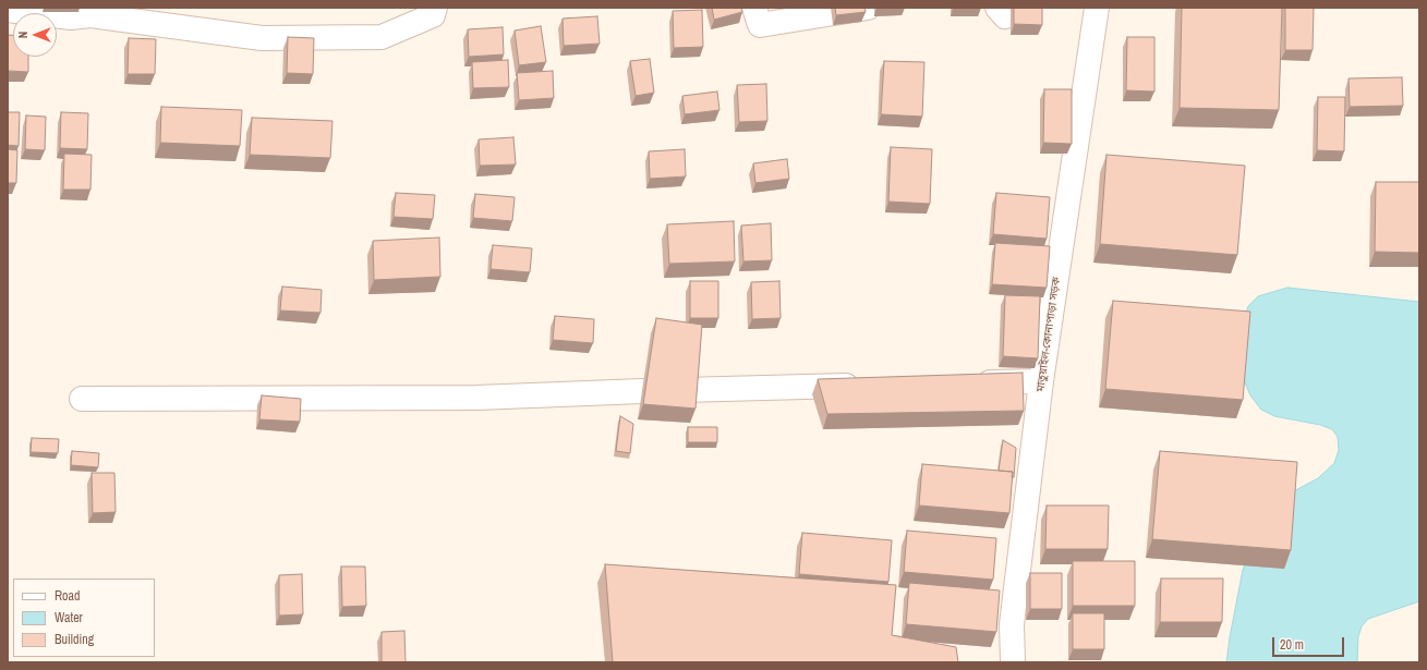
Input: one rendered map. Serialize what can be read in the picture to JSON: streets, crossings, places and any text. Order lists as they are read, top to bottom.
{
  "streets": {
    "street": ["মাতুয়াইল-কোনাপাড়া সড়ক"]
  },
  "legend": ["Road", "Water", "Building"],
  "scale_bar": "20 m",
  "north": "left"
}
